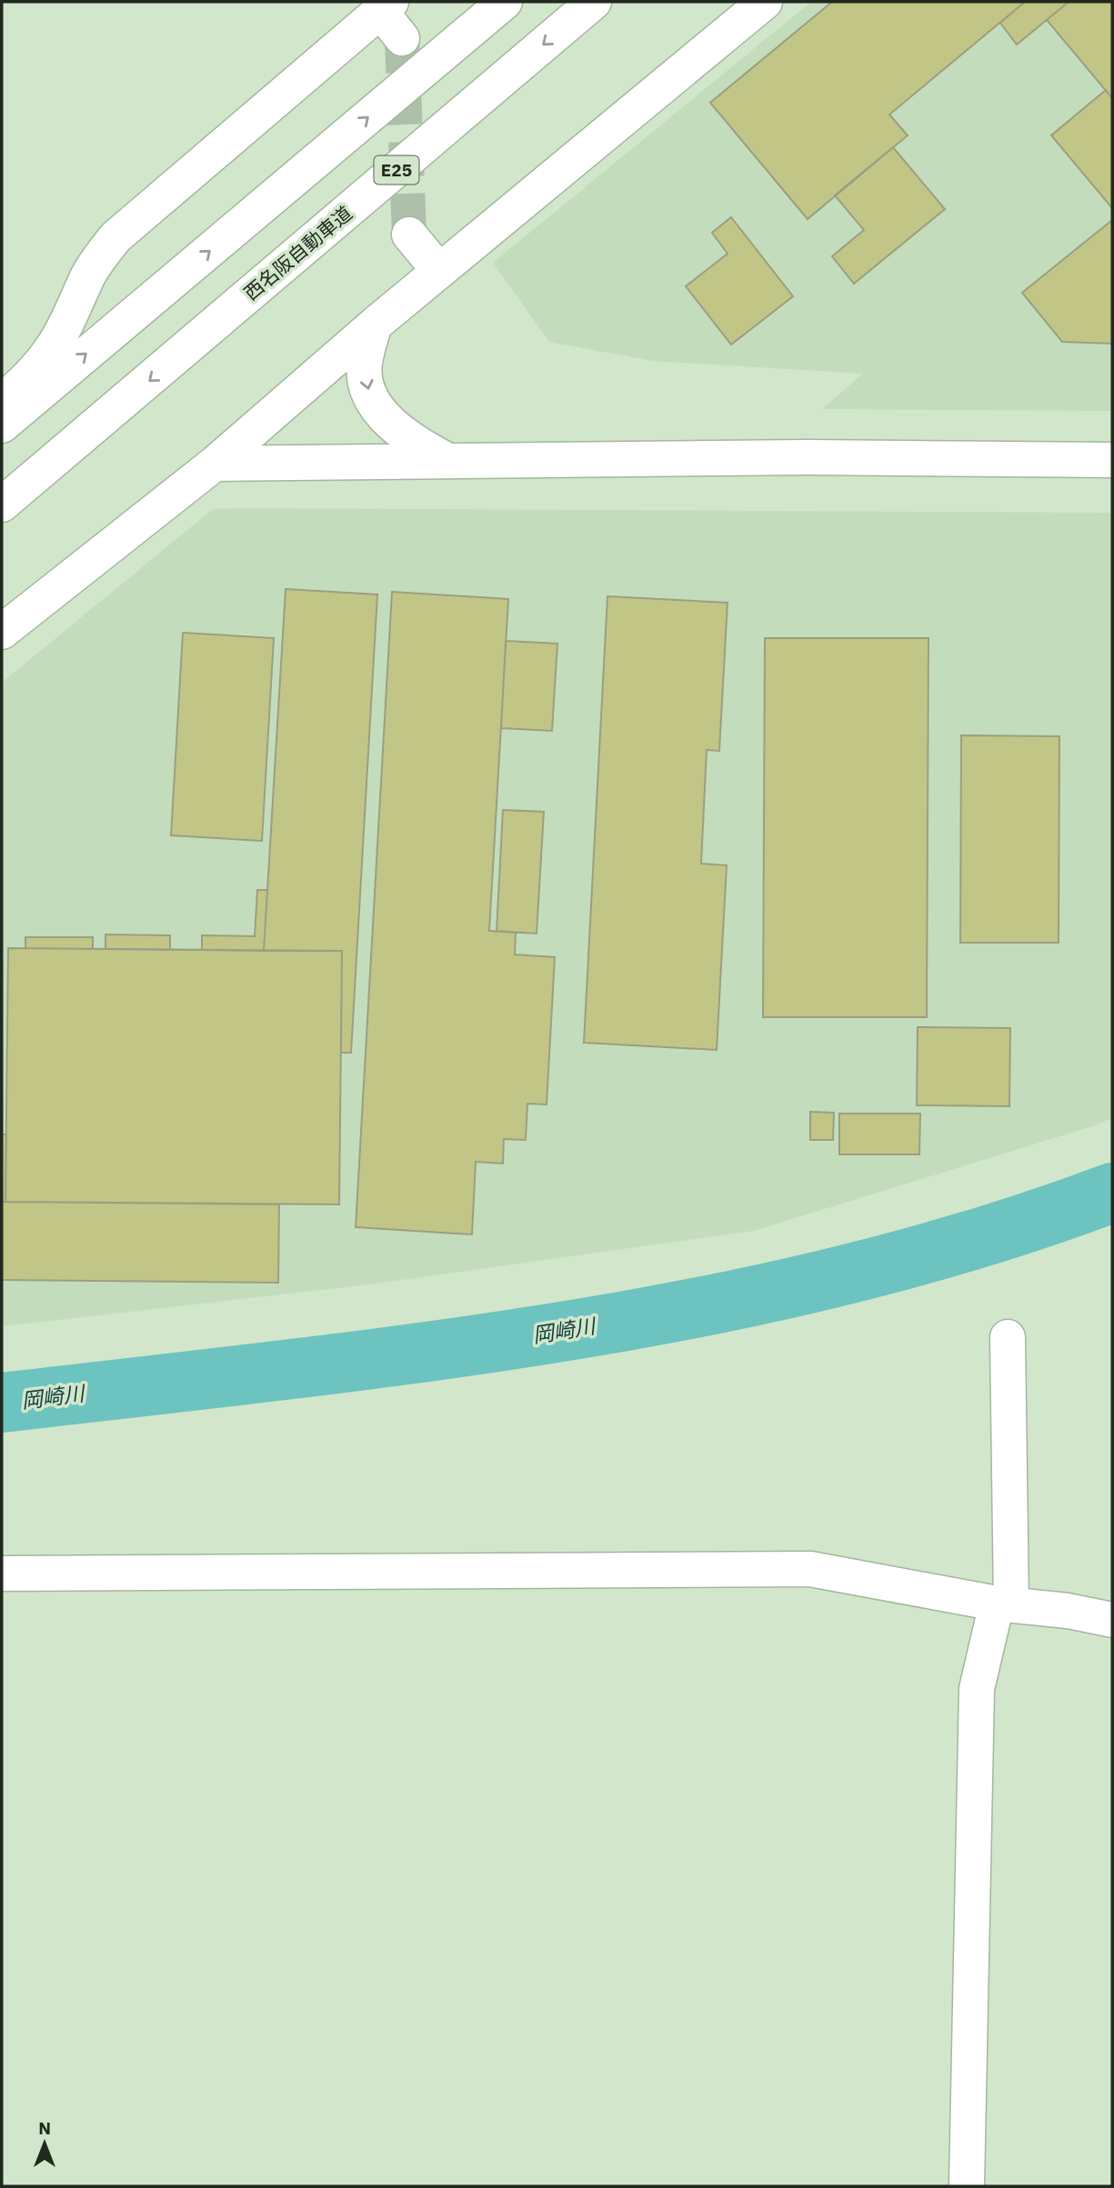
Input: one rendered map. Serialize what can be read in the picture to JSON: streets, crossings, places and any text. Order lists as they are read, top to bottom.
{
  "streets": {
    "main road": ["E25", "西名阪自動車道"]
  },
  "water": ["岡崎川"],
  "north": "top"
}
